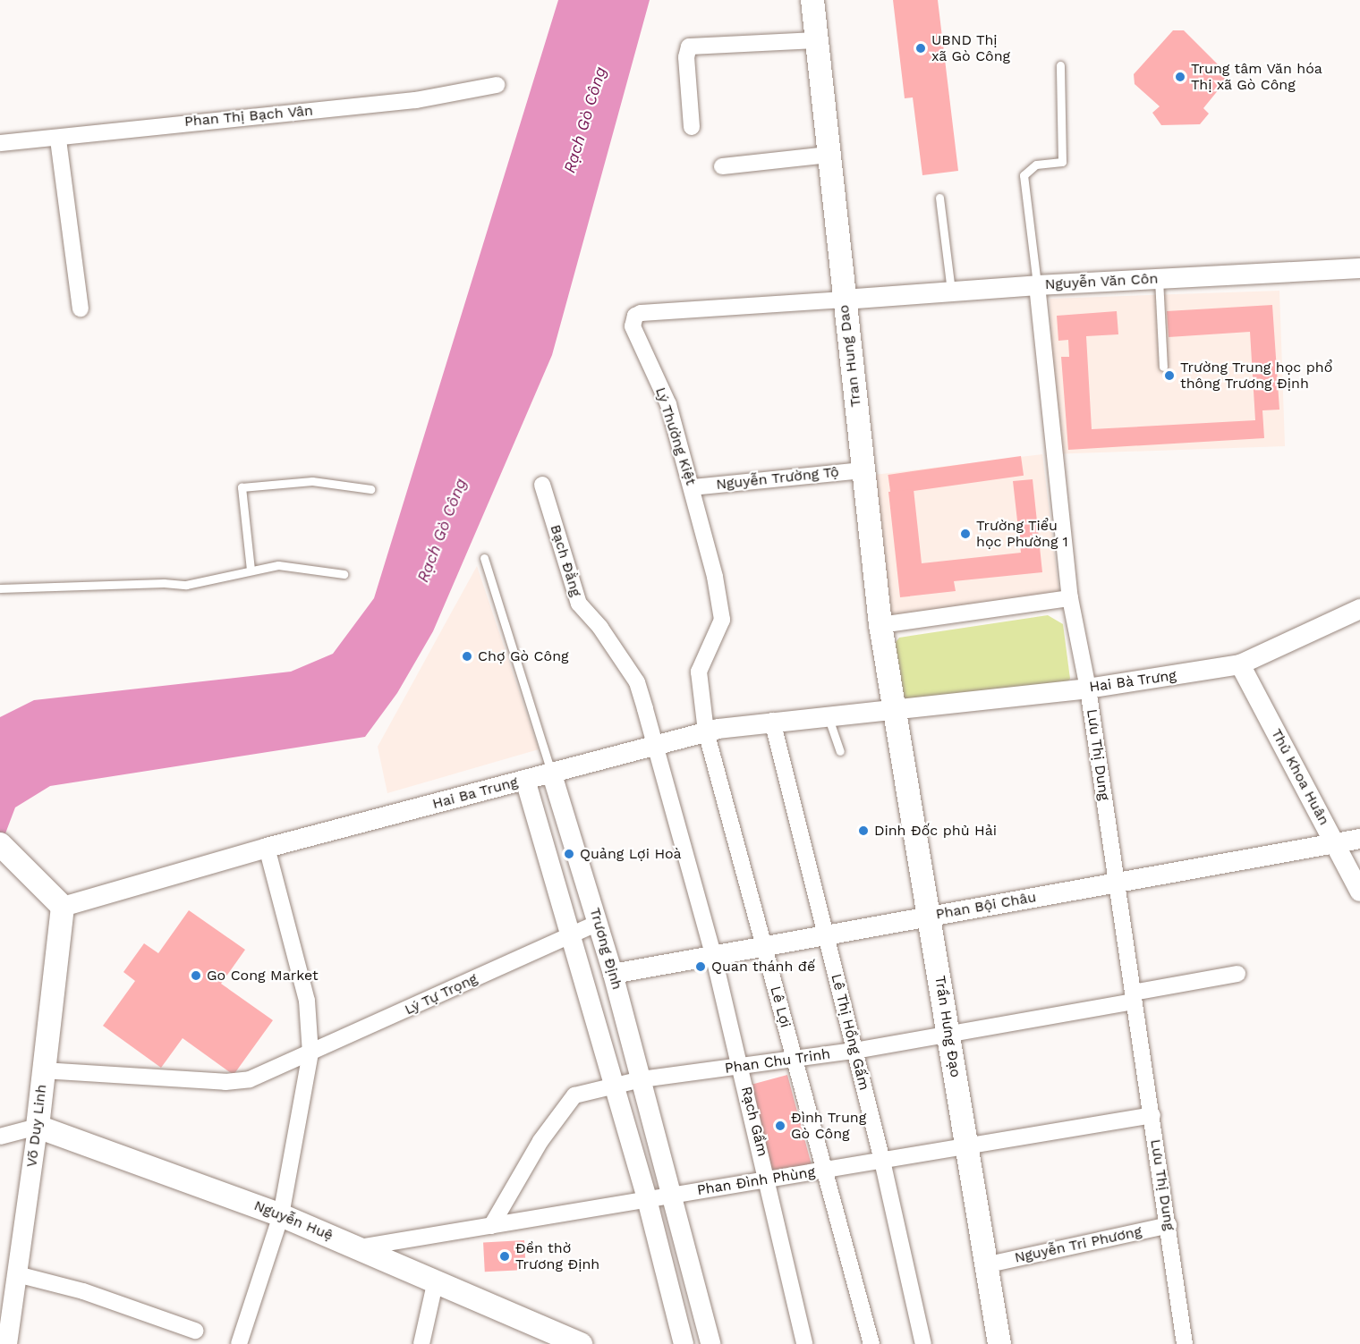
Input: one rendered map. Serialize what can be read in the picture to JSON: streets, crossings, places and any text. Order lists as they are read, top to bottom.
{
  "streets": {
    "main road": [
      "Tran Hung Dao",
      "Trần Hưng Đạo",
      "Võ Duy Linh",
      "Nguyễn Huệ"
    ],
    "street": [
      "Phan Thị Bạch Vân",
      "Nguyễn Văn Côn",
      "Lý Thường Kiệt",
      "Nguyễn Trường Tộ",
      "Bạch Đằng",
      "Hai Bà Trưng",
      "Lưu Thị Dung",
      "Thủ Khoa Huân",
      "Hai Ba Trung",
      "Phan Bội Châu",
      "Trương Định",
      "Lý Tự Trọng",
      "Lê Lợi",
      "Lê Thị Hồng Gấm",
      "Phan Chu Trinh",
      "Rạch Gầm",
      "Phan Đình Phùng",
      "Nguyễn Tri Phương"
    ]
  },
  "crossings": [
    ["Nguyễn Văn Côn", "Tran Hung Dao"],
    ["Nguyễn Văn Côn", "Lý Thường Kiệt"],
    ["Nguyễn Văn Côn", "Lưu Thị Dung"],
    ["Tran Hung Dao", "Lý Thường Kiệt"],
    ["Tran Hung Dao", "Nguyễn Trường Tộ"],
    ["Tran Hung Dao", "Hai Bà Trưng"],
    ["Tran Hung Dao", "Hai Ba Trung"],
    ["Tran Hung Dao", "Trần Hưng Đạo"],
    ["Lý Thường Kiệt", "Nguyễn Trường Tộ"],
    ["Lý Thường Kiệt", "Hai Ba Trung"],
    ["Lý Thường Kiệt", "Lê Lợi"],
    ["Bạch Đằng", "Hai Ba Trung"],
    ["Bạch Đằng", "Rạch Gầm"],
    ["Hai Bà Trưng", "Lưu Thị Dung"],
    ["Hai Bà Trưng", "Thủ Khoa Huân"],
    ["Hai Bà Trưng", "Hai Ba Trung"],
    ["Hai Bà Trưng", "Trần Hưng Đạo"],
    ["Lưu Thị Dung", "Phan Bội Châu"],
    ["Lưu Thị Dung", "Phan Chu Trinh"],
    ["Lưu Thị Dung", "Phan Đình Phùng"],
    ["Lưu Thị Dung", "Nguyễn Tri Phương"],
    ["Thủ Khoa Huân", "Phan Bội Châu"],
    ["Hai Ba Trung", "Trương Định"],
    ["Hai Ba Trung", "Lê Lợi"],
    ["Hai Ba Trung", "Trần Hưng Đạo"],
    ["Hai Ba Trung", "Lê Thị Hồng Gấm"],
    ["Hai Ba Trung", "Rạch Gầm"],
    ["Hai Ba Trung", "Võ Duy Linh"],
    ["Phan Bội Châu", "Trương Định"],
    ["Phan Bội Châu", "Lê Lợi"],
    ["Phan Bội Châu", "Trần Hưng Đạo"],
    ["Phan Bội Châu", "Lê Thị Hồng Gấm"],
    ["Phan Bội Châu", "Rạch Gầm"],
    ["Trương Định", "Lý Tự Trọng"],
    ["Trương Định", "Phan Chu Trinh"],
    ["Trương Định", "Phan Đình Phùng"],
    ["Lý Tự Trọng", "Võ Duy Linh"],
    ["Lê Lợi", "Phan Chu Trinh"],
    ["Lê Lợi", "Phan Đình Phùng"],
    ["Trần Hưng Đạo", "Phan Chu Trinh"],
    ["Trần Hưng Đạo", "Phan Đình Phùng"],
    ["Trần Hưng Đạo", "Nguyễn Tri Phương"],
    ["Lê Thị Hồng Gấm", "Phan Chu Trinh"],
    ["Lê Thị Hồng Gấm", "Phan Đình Phùng"],
    ["Phan Chu Trinh", "Rạch Gầm"],
    ["Phan Chu Trinh", "Phan Đình Phùng"],
    ["Rạch Gầm", "Phan Đình Phùng"],
    ["Võ Duy Linh", "Nguyễn Huệ"],
    ["Phan Đình Phùng", "Nguyễn Huệ"]
  ],
  "water": ["Rạch Gò Công"],
  "places": [
    "UBND Thị xã Gò Công",
    "Trung tâm Văn hóa Thị xã Gò Công",
    "Trường Trung học phổ thông Trương Định",
    "Trường Tiểu học Phường 1",
    "Chợ Gò Công",
    "Dinh Đốc phủ Hải",
    "Quảng Lợi Hoà",
    "Quan thánh đế",
    "Go Cong Market",
    "Đình Trung Gò Công",
    "Đền thờ Trương Định"
  ]
}
